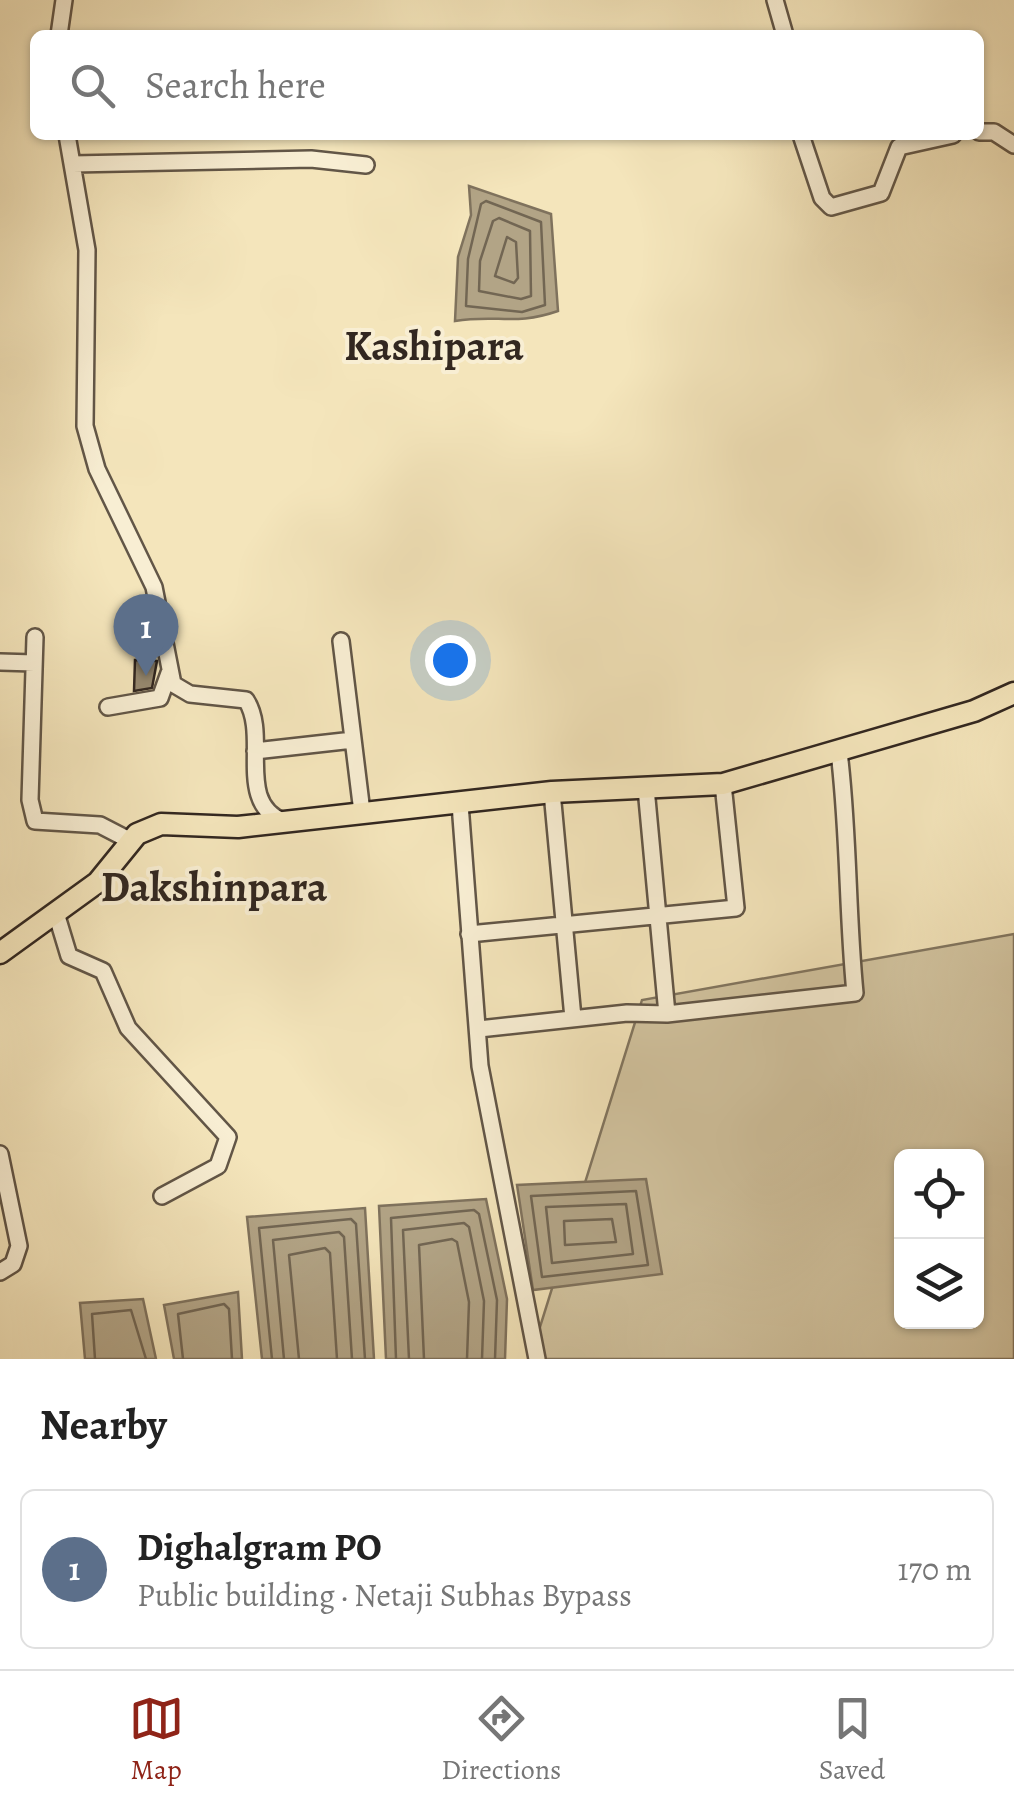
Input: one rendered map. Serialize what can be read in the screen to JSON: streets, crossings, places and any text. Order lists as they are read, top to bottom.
{
  "districts": ["Kashipara", "Dakshinpara"],
  "page": {
    "search": "Search here",
    "pins": "1",
    "heading": "Nearby",
    "list": [
      {
        "mark": "1",
        "name": "Dighalgram PO",
        "note": "Public building · Netaji Subhas Bypass",
        "value": "170 m"
      }
    ],
    "nav": ["Map", "Directions", "Saved"]
  }
}
